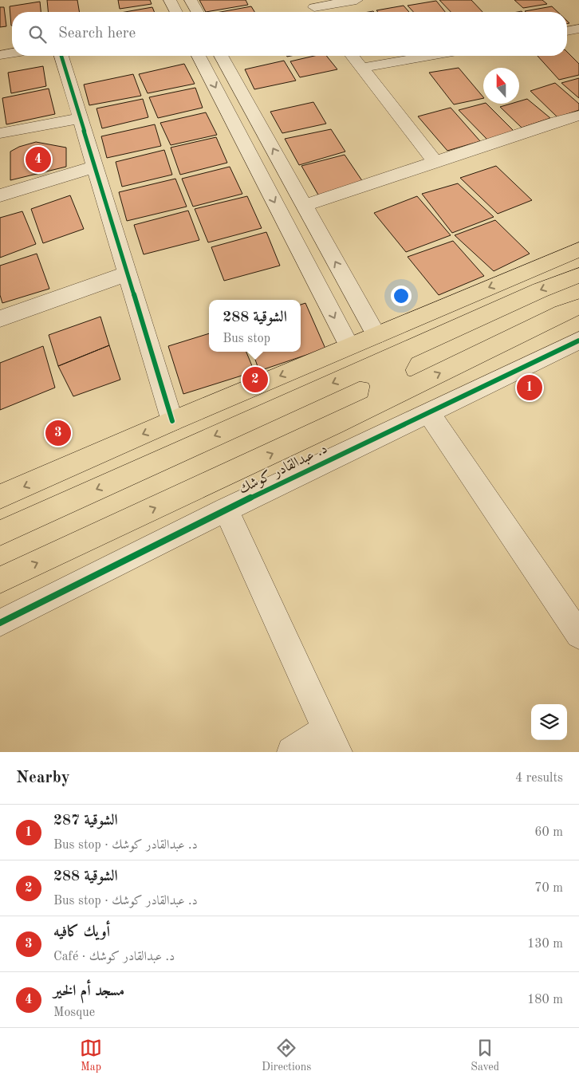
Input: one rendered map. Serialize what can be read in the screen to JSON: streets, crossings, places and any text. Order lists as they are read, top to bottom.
{
  "streets": {
    "main road": ["د. عبدالقادر كوشك"]
  },
  "north": "top",
  "page": {
    "search": "Search here",
    "pins": [
      "4",
      "2",
      "1",
      "3"
    ],
    "popup": ["الشوقية 288", "Bus stop"],
    "heading": ["Nearby", "4 results"],
    "list": [
      {
        "mark": "1",
        "name": "الشوقية 287",
        "note": "Bus stop · د. عبدالقادر كوشك",
        "value": "60 m"
      },
      {
        "mark": "2",
        "name": "الشوقية 288",
        "note": "Bus stop · د. عبدالقادر كوشك",
        "value": "70 m"
      },
      {
        "mark": "3",
        "name": "أويك كافيه",
        "note": "Café · د. عبدالقادر كوشك",
        "value": "130 m"
      },
      {
        "mark": "4",
        "name": "مسجد أم الخير",
        "note": "Mosque",
        "value": "180 m"
      }
    ],
    "nav": ["Map", "Directions", "Saved"]
  }
}
